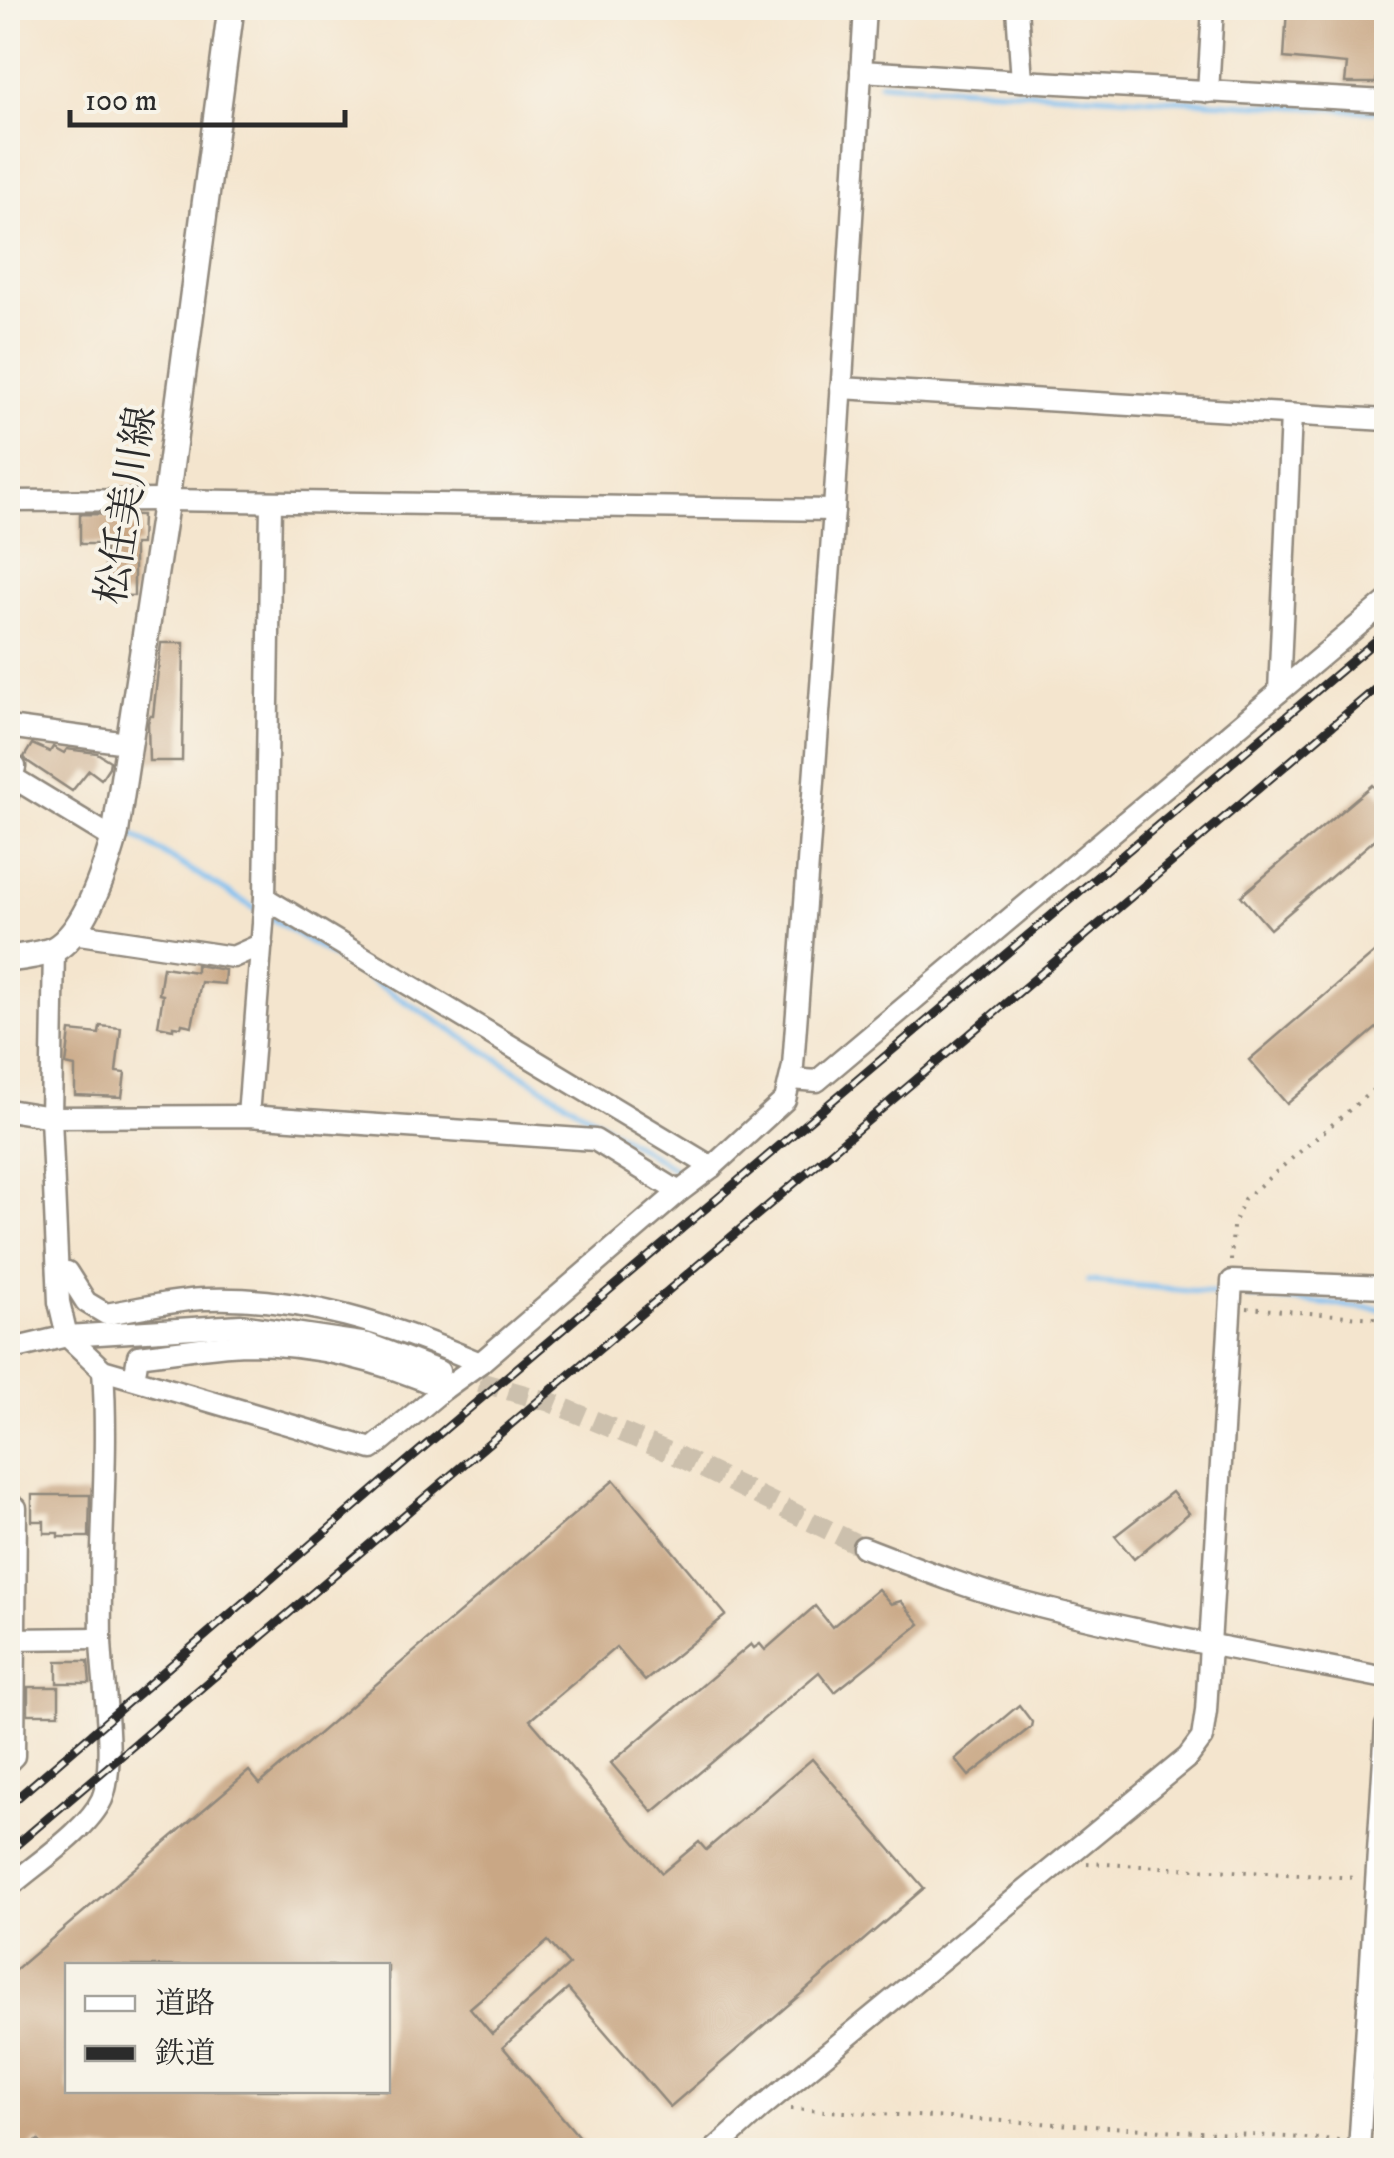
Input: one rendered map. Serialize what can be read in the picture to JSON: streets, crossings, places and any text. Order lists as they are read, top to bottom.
{
  "streets": {
    "main road": ["松任美川線"]
  },
  "legend": ["道路", "鉄道"],
  "scale_bar": "100 m"
}
